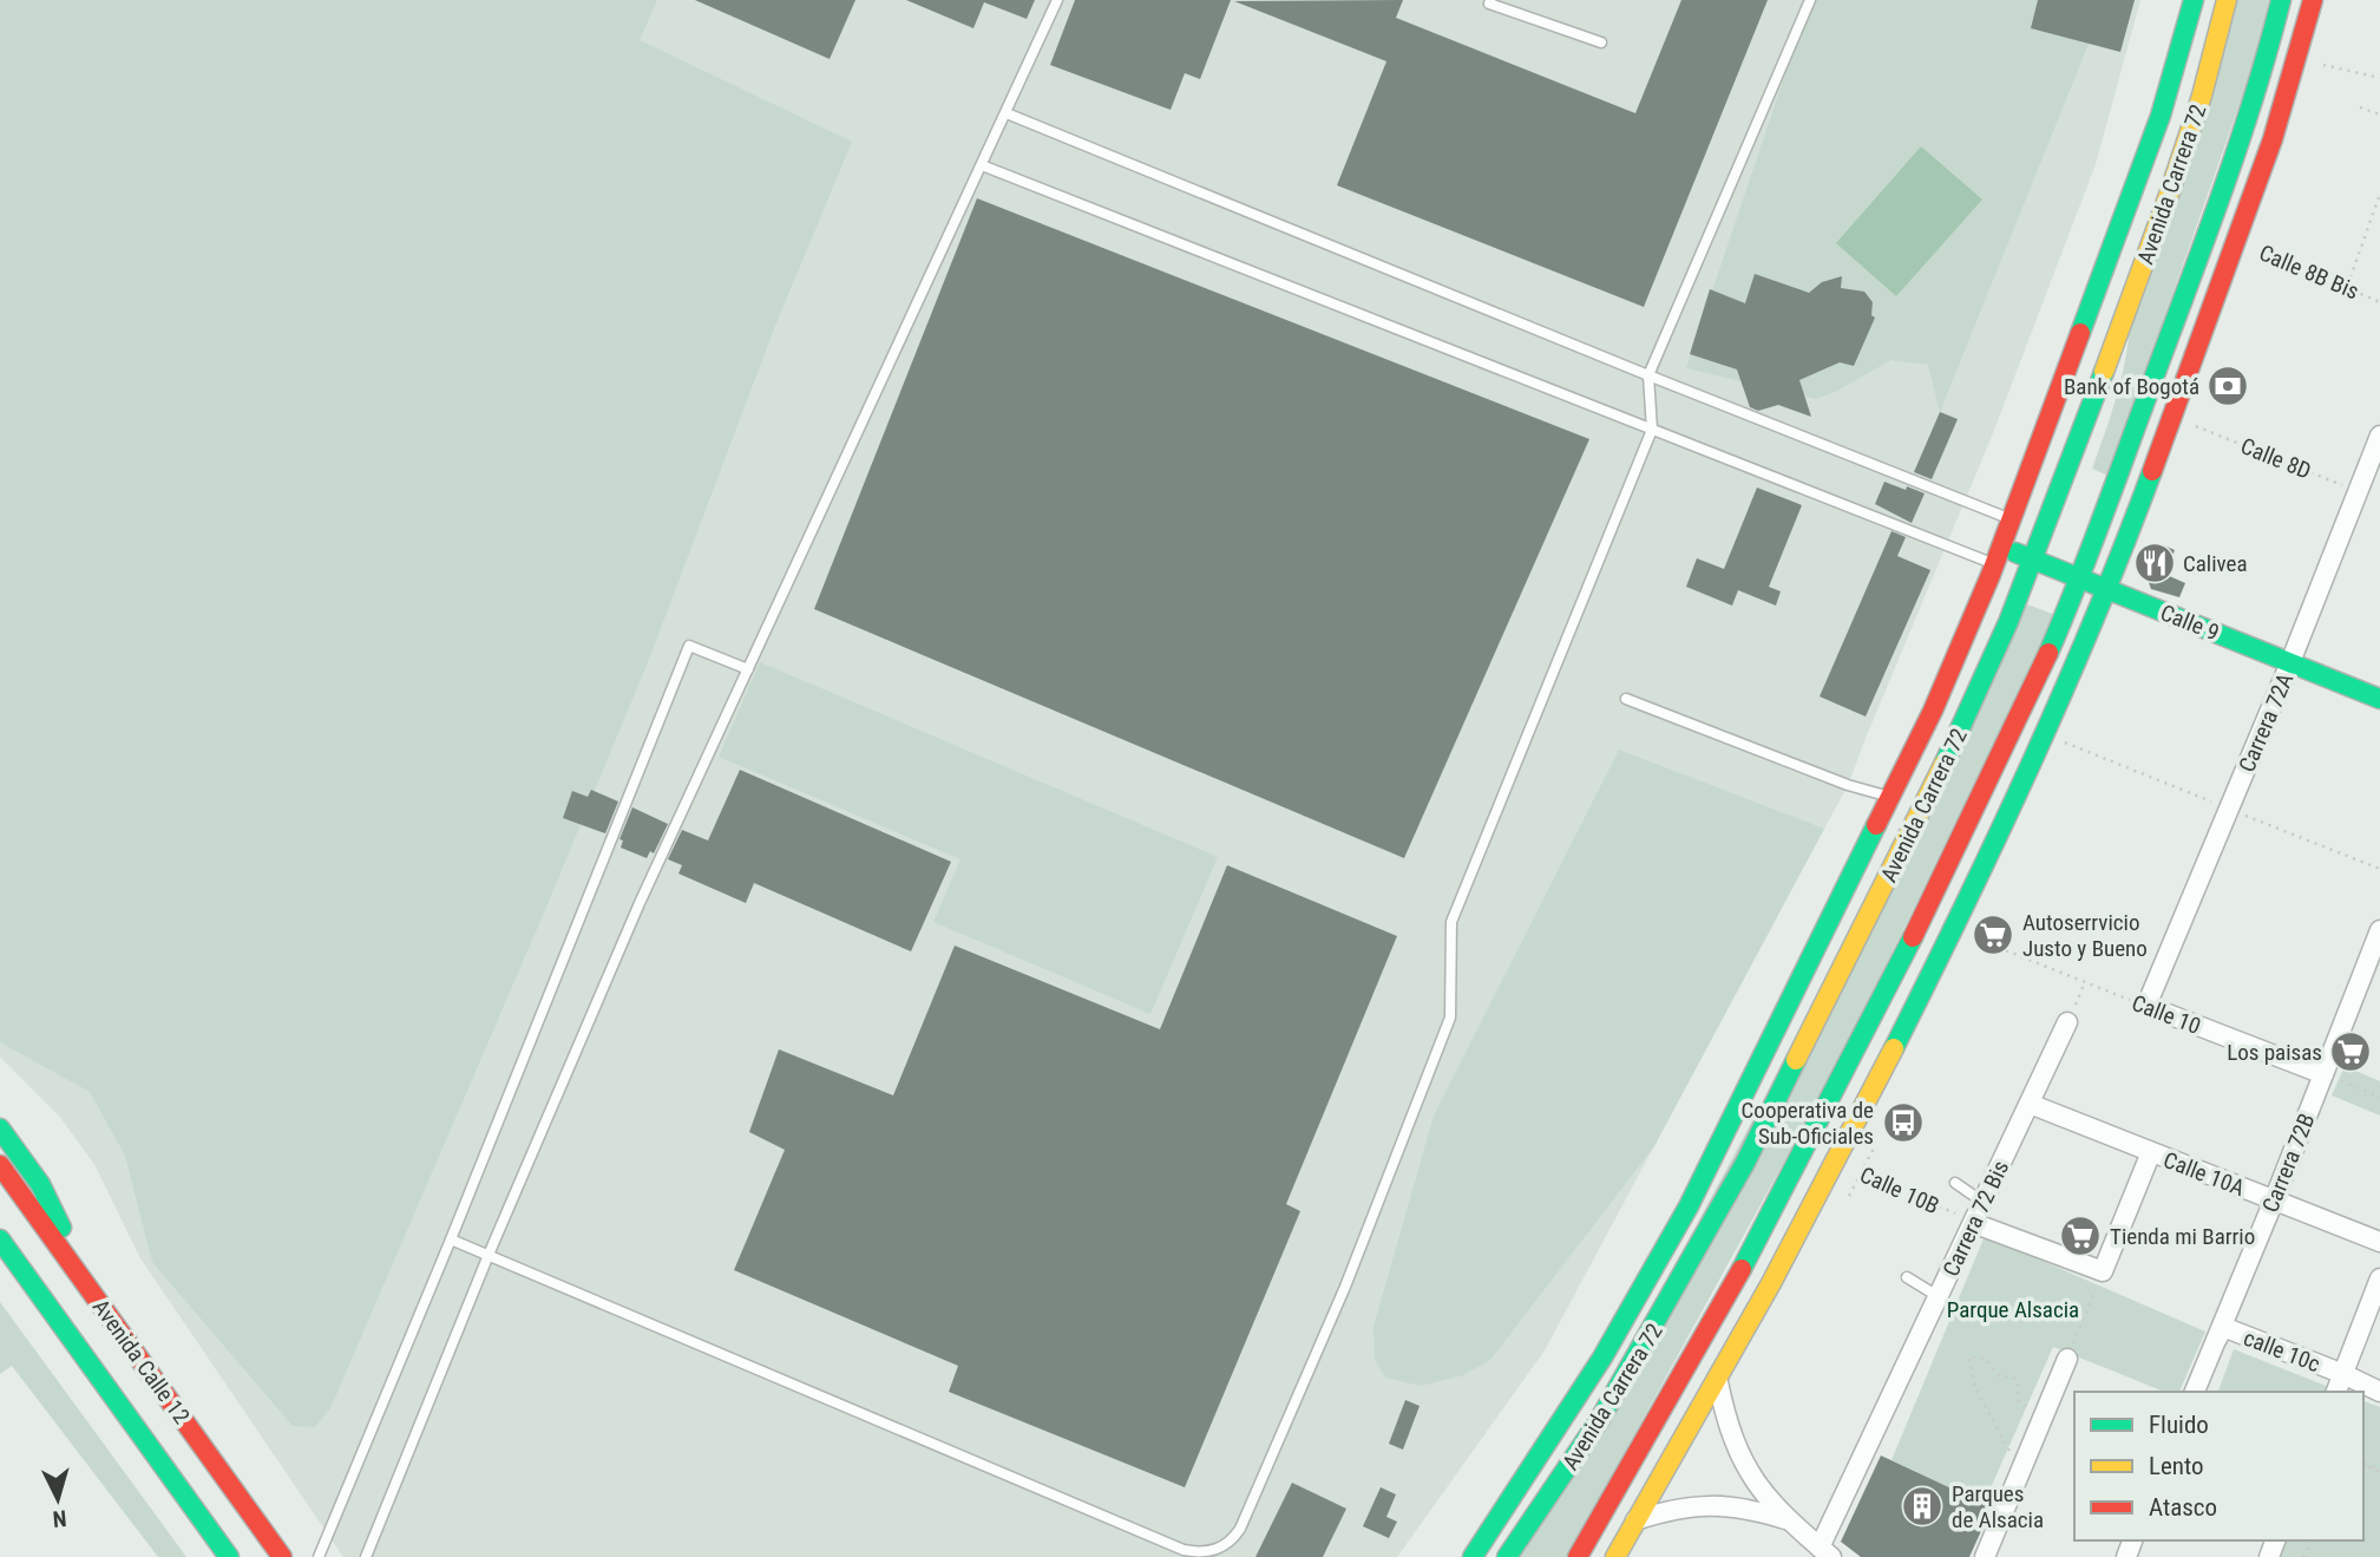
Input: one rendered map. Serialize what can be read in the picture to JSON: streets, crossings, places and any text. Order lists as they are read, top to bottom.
{
  "streets": {
    "main road": ["Avenida Carrera 72", "Calle 9", "Avenida Calle 12"],
    "street": [
      "Carrera 72A",
      "Calle 10",
      "Carrera 72B",
      "Calle 10A",
      "Carrera 72 Bis",
      "calle 10c"
    ],
    "path": ["Calle 8B Bis", "Calle 8D", "Calle 10B"]
  },
  "crossings": [
    ["Avenida Carrera 72", "Calle 9"],
    ["Calle 8D", "Carrera 72A"],
    ["Calle 9", "Carrera 72A"],
    ["Carrera 72A", "Calle 10"],
    ["Calle 10", "Carrera 72B"],
    ["Carrera 72B", "Calle 10A"],
    ["Carrera 72B", "calle 10c"],
    ["Calle 10A", "Carrera 72 Bis"],
    ["Calle 10B", "Carrera 72 Bis"]
  ],
  "parks": ["Parque Alsacia"],
  "places": {
    "bank": ["Bank of Bogotá"],
    "restaurant": ["Calivea"],
    "supermarket": ["Autoserrvicio Justo y Bueno", "Los paisas", "Tienda mi Barrio"],
    "bus stop": ["Cooperativa de Sub-Oficiales"],
    "building": ["Parques de Alsacia"]
  },
  "legend": ["Fluido", "Lento", "Atasco"],
  "north": "bottom"
}
